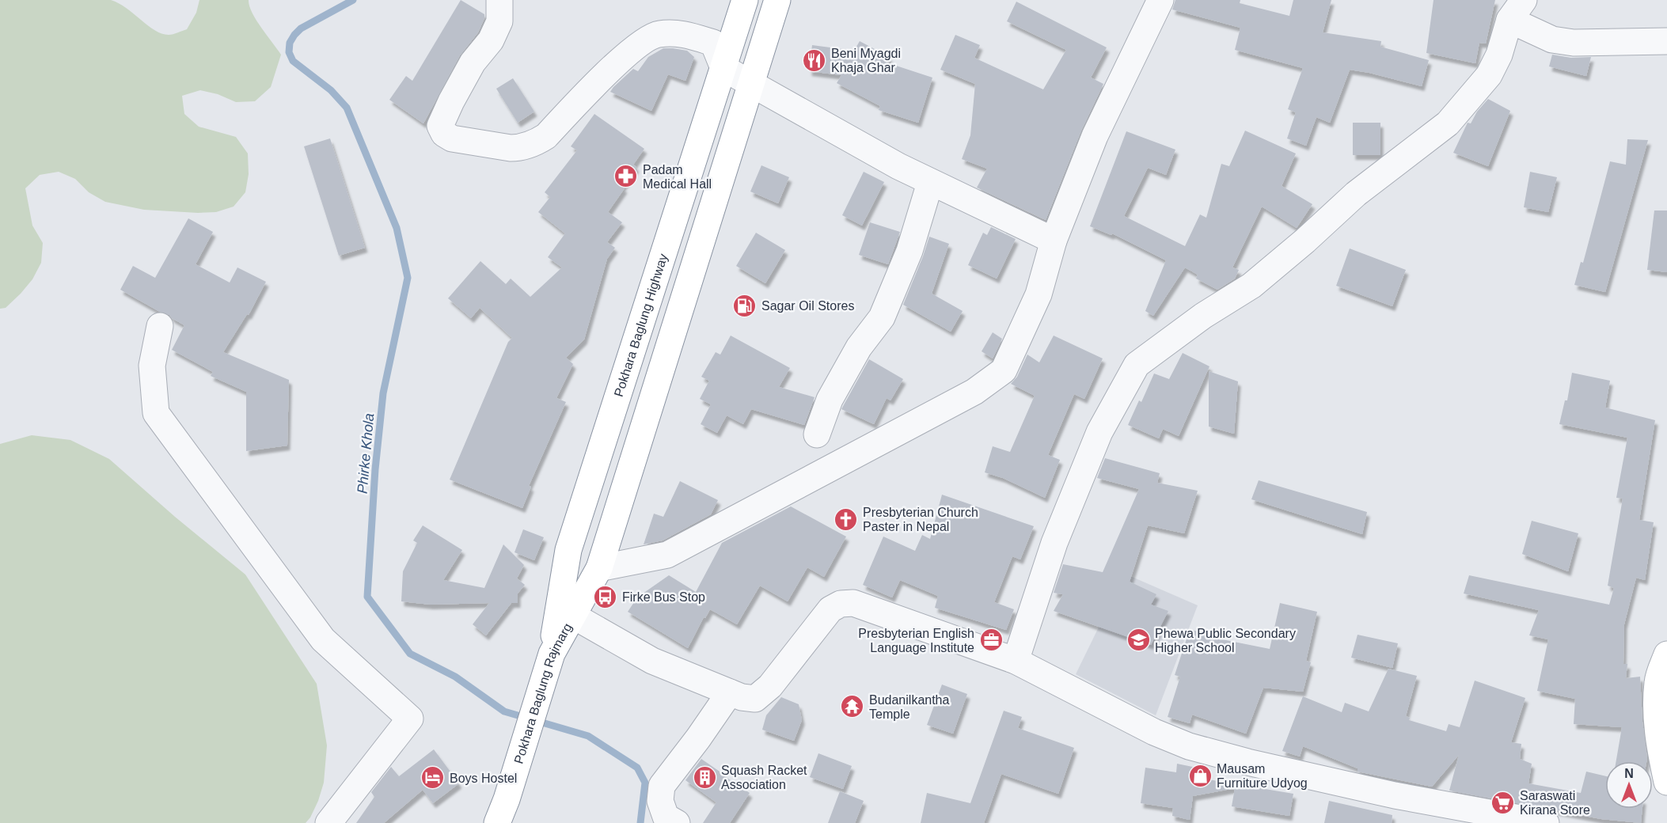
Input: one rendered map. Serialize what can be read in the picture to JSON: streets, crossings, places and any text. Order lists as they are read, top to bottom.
{
  "streets": {
    "main road": ["Pokhara Baglung Highway", "Pokhara Baglung Rajmarg"]
  },
  "crossings": [
    ["Pokhara Baglung Highway", "Pokhara Baglung Rajmarg"]
  ],
  "water": ["Phirke Khola"],
  "places": {
    "restaurant": ["Beni Myagdi Khaja Ghar"],
    "pharmacy": ["Padam Medical Hall"],
    "fuel station": ["Sagar Oil Stores"],
    "church": ["Presbyterian Church Paster in Nepal"],
    "bus stop": ["Firke Bus Stop"],
    "office": ["Presbyterian English Language Institute"],
    "school or university": ["Phewa Public Secondary Higher School"],
    "temple": ["Budanilkantha Temple"],
    "shop": ["Mausam Furniture Udyog"],
    "building": ["Squash Racket Association"],
    "hotel": ["Boys Hostel"],
    "supermarket": ["Saraswati Kirana Store"]
  },
  "north": "top"
}
